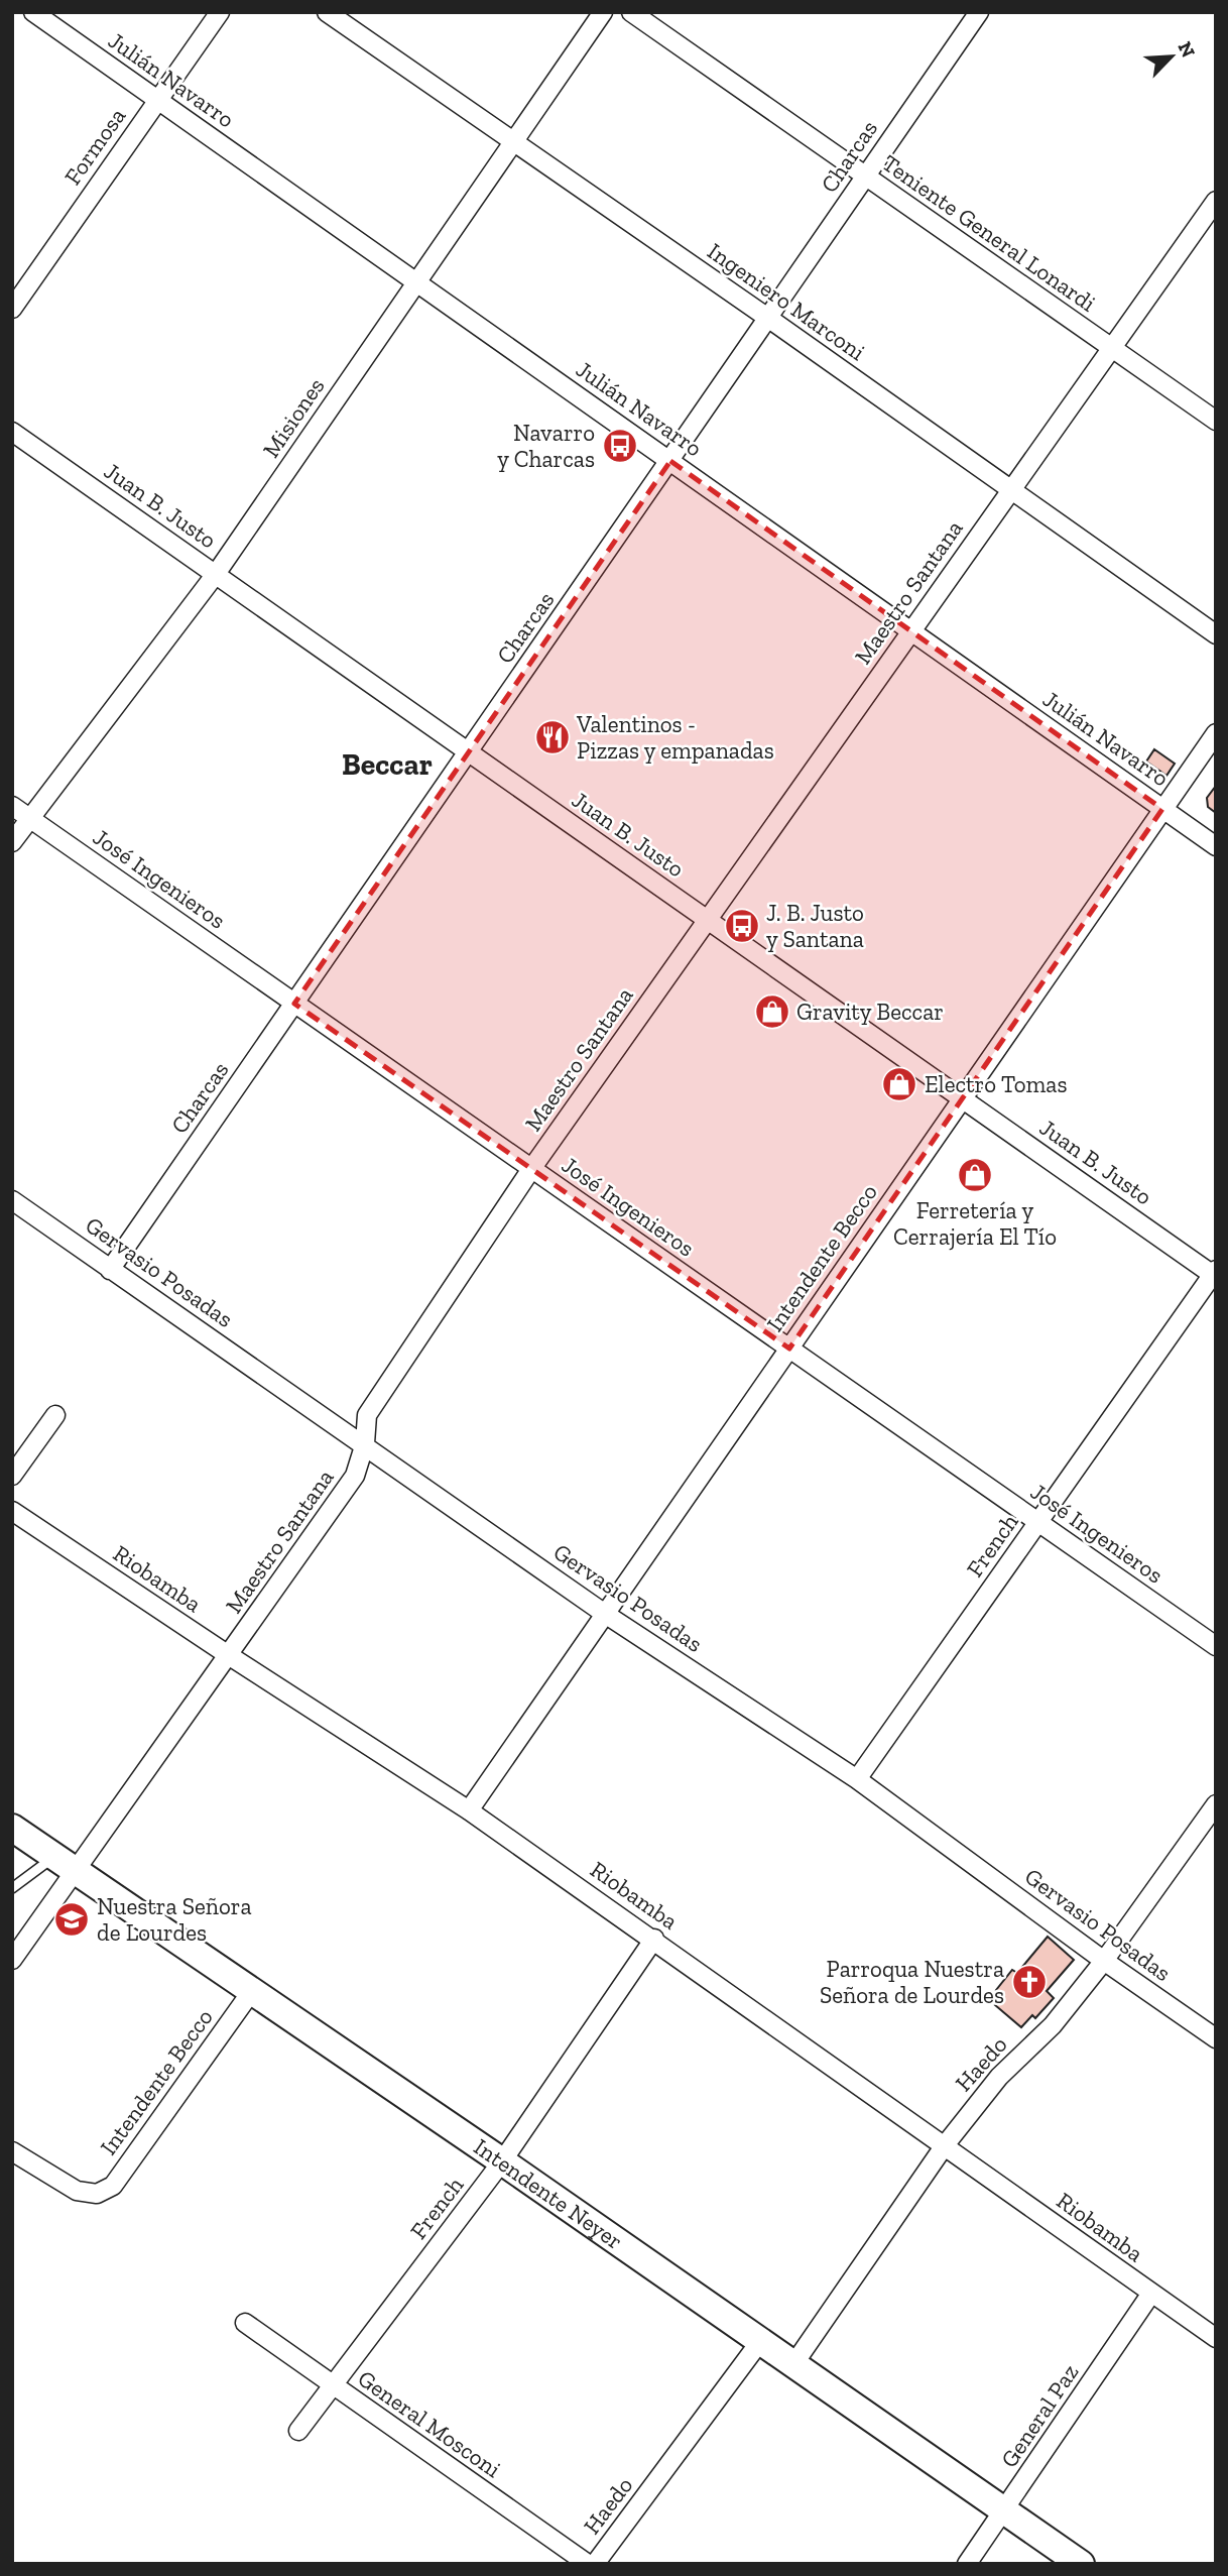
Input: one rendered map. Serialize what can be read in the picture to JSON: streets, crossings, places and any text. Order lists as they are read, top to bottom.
{
  "streets": {
    "street": [
      "Julián Navarro",
      "Formosa",
      "Charcas",
      "Teniente General Lonardi",
      "Ingeniero Marconi",
      "Misiones",
      "Juan B. Justo",
      "Maestro Santana",
      "José Ingenieros",
      "Intendente Becco",
      "Gervasio Posadas",
      "French",
      "Riobamba",
      "Haedo",
      "Intendente Neyer",
      "General Paz",
      "General Mosconi"
    ]
  },
  "crossings": [
    ["Julián Navarro", "Formosa"],
    ["Julián Navarro", "Charcas"],
    ["Julián Navarro", "Misiones"],
    ["Julián Navarro", "Maestro Santana"],
    ["Julián Navarro", "Intendente Becco"],
    ["Charcas", "Teniente General Lonardi"],
    ["Charcas", "Ingeniero Marconi"],
    ["Charcas", "Juan B. Justo"],
    ["Charcas", "José Ingenieros"],
    ["Charcas", "Gervasio Posadas"],
    ["Teniente General Lonardi", "Maestro Santana"],
    ["Ingeniero Marconi", "Misiones"],
    ["Ingeniero Marconi", "Maestro Santana"],
    ["Misiones", "Juan B. Justo"],
    ["Misiones", "José Ingenieros"],
    ["Juan B. Justo", "Maestro Santana"],
    ["Juan B. Justo", "Intendente Becco"],
    ["Juan B. Justo", "French"],
    ["Maestro Santana", "José Ingenieros"],
    ["Maestro Santana", "Gervasio Posadas"],
    ["Maestro Santana", "Riobamba"],
    ["Maestro Santana", "Intendente Neyer"],
    ["José Ingenieros", "Intendente Becco"],
    ["José Ingenieros", "French"],
    ["Intendente Becco", "Gervasio Posadas"],
    ["Intendente Becco", "Riobamba"],
    ["Intendente Becco", "Intendente Neyer"],
    ["Gervasio Posadas", "French"],
    ["Gervasio Posadas", "Haedo"],
    ["French", "Riobamba"],
    ["French", "Intendente Neyer"],
    ["French", "General Mosconi"],
    ["Riobamba", "Haedo"],
    ["Riobamba", "General Paz"],
    ["Haedo", "Intendente Neyer"],
    ["Intendente Neyer", "General Paz"]
  ],
  "districts": ["Beccar"],
  "places": {
    "bus stop": ["Navarro y Charcas", "J. B. Justo y Santana"],
    "restaurant": ["Valentinos - Pizzas y empanadas"],
    "shop": ["Gravity Beccar", "Electro Tomas", "Ferretería y Cerrajería El Tío"],
    "school or university": ["Nuestra Señora de Lourdes"],
    "church": ["Parroqua Nuestra Señora de Lourdes"]
  },
  "north": "top right"
}
